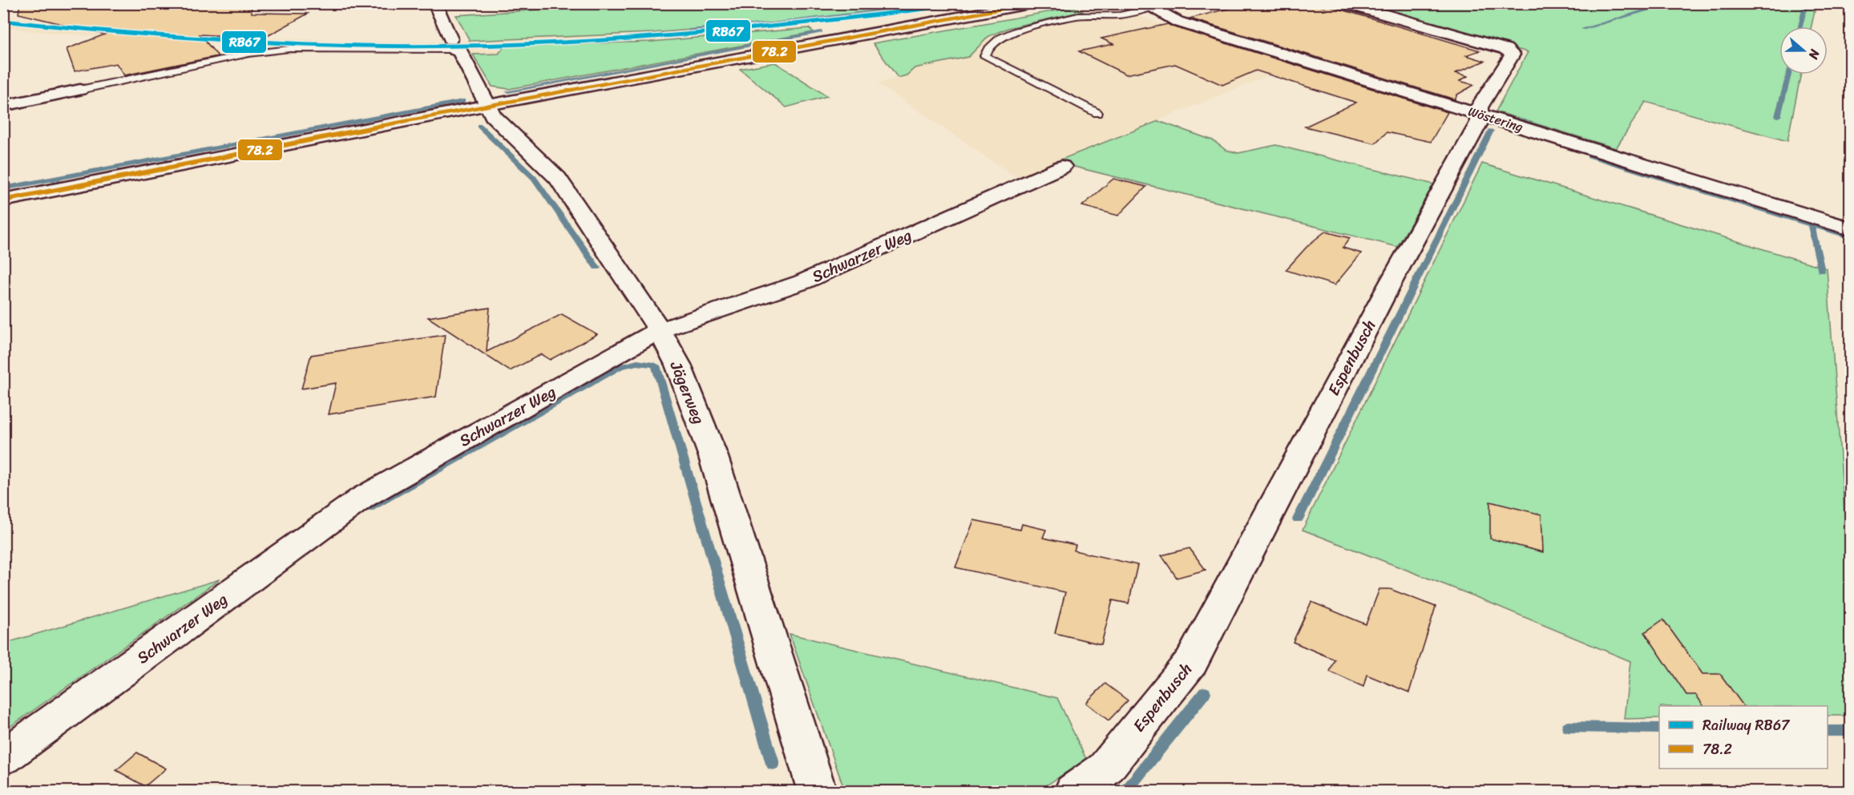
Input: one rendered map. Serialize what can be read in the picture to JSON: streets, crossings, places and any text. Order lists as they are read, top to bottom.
{
  "streets": {
    "street": [
      "Wöstering",
      "Schwarzer Weg",
      "Espenbusch",
      "Jägerweg"
    ]
  },
  "crossings": [
    ["Wöstering", "Espenbusch"],
    ["Schwarzer Weg", "Jägerweg"]
  ],
  "lines": ["rail line RB67", "transit line 78.2"],
  "legend": ["Railway RB67", "78.2"],
  "north": "right"
}
